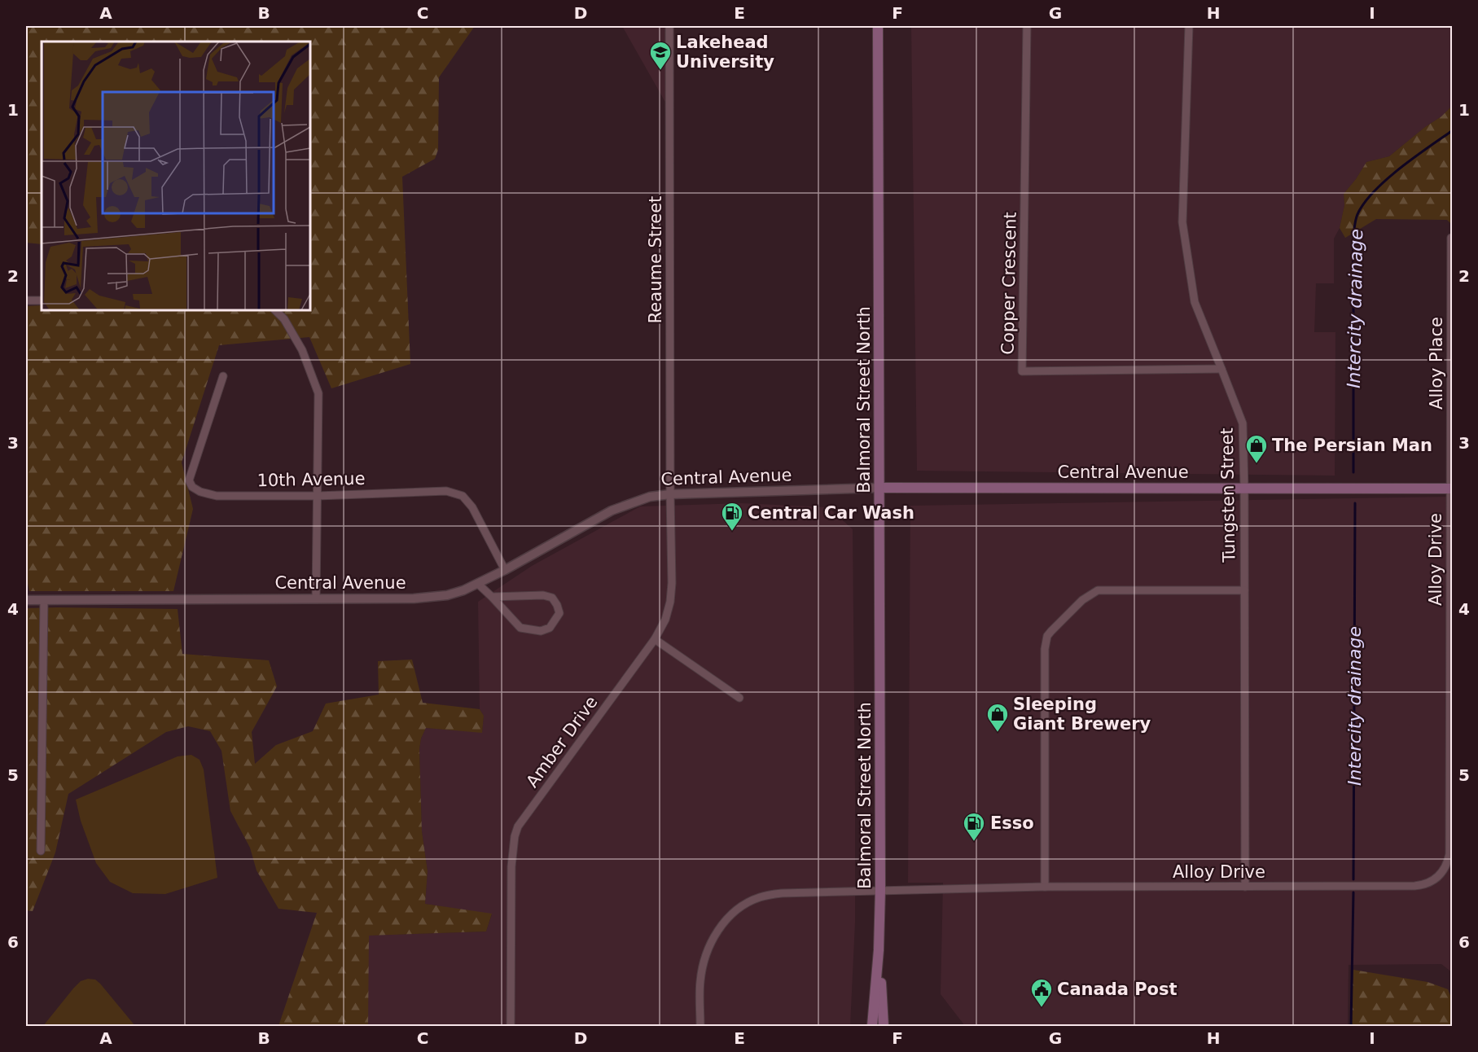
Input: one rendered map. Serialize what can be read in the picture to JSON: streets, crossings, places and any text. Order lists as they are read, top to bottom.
{
  "streets": {
    "main road": ["Balmoral Street North", "Central Avenue"],
    "street": [
      "Reaume Street",
      "Copper Crescent",
      "Alloy Place",
      "10th Avenue",
      "Tungsten Street",
      "Alloy Drive",
      "Amber Drive"
    ]
  },
  "crossings": [
    ["Reaume Street", "Central Avenue"],
    ["Reaume Street", "Amber Drive"],
    ["Copper Crescent", "Tungsten Street"],
    ["Alloy Place", "Central Avenue"],
    ["Alloy Place", "Alloy Drive"],
    ["Balmoral Street North", "Central Avenue"],
    ["Balmoral Street North", "Alloy Drive"],
    ["Central Avenue", "10th Avenue"],
    ["Central Avenue", "Tungsten Street"],
    ["Central Avenue", "Alloy Drive"],
    ["Central Avenue", "Amber Drive"],
    ["Tungsten Street", "Alloy Drive"]
  ],
  "water": ["Intercity drainage"],
  "places": {
    "school or university": ["Lakehead University"],
    "shop": ["The Persian Man", "Sleeping Giant Brewery"],
    "fuel station": ["Central Car Wash", "Esso"],
    "public building": ["Canada Post"]
  },
  "grid": {
    "columns": [
      "A",
      "B",
      "C",
      "D",
      "E",
      "F",
      "G",
      "H",
      "I"
    ],
    "rows": [
      "1",
      "2",
      "3",
      "4",
      "5",
      "6"
    ]
  }
}
